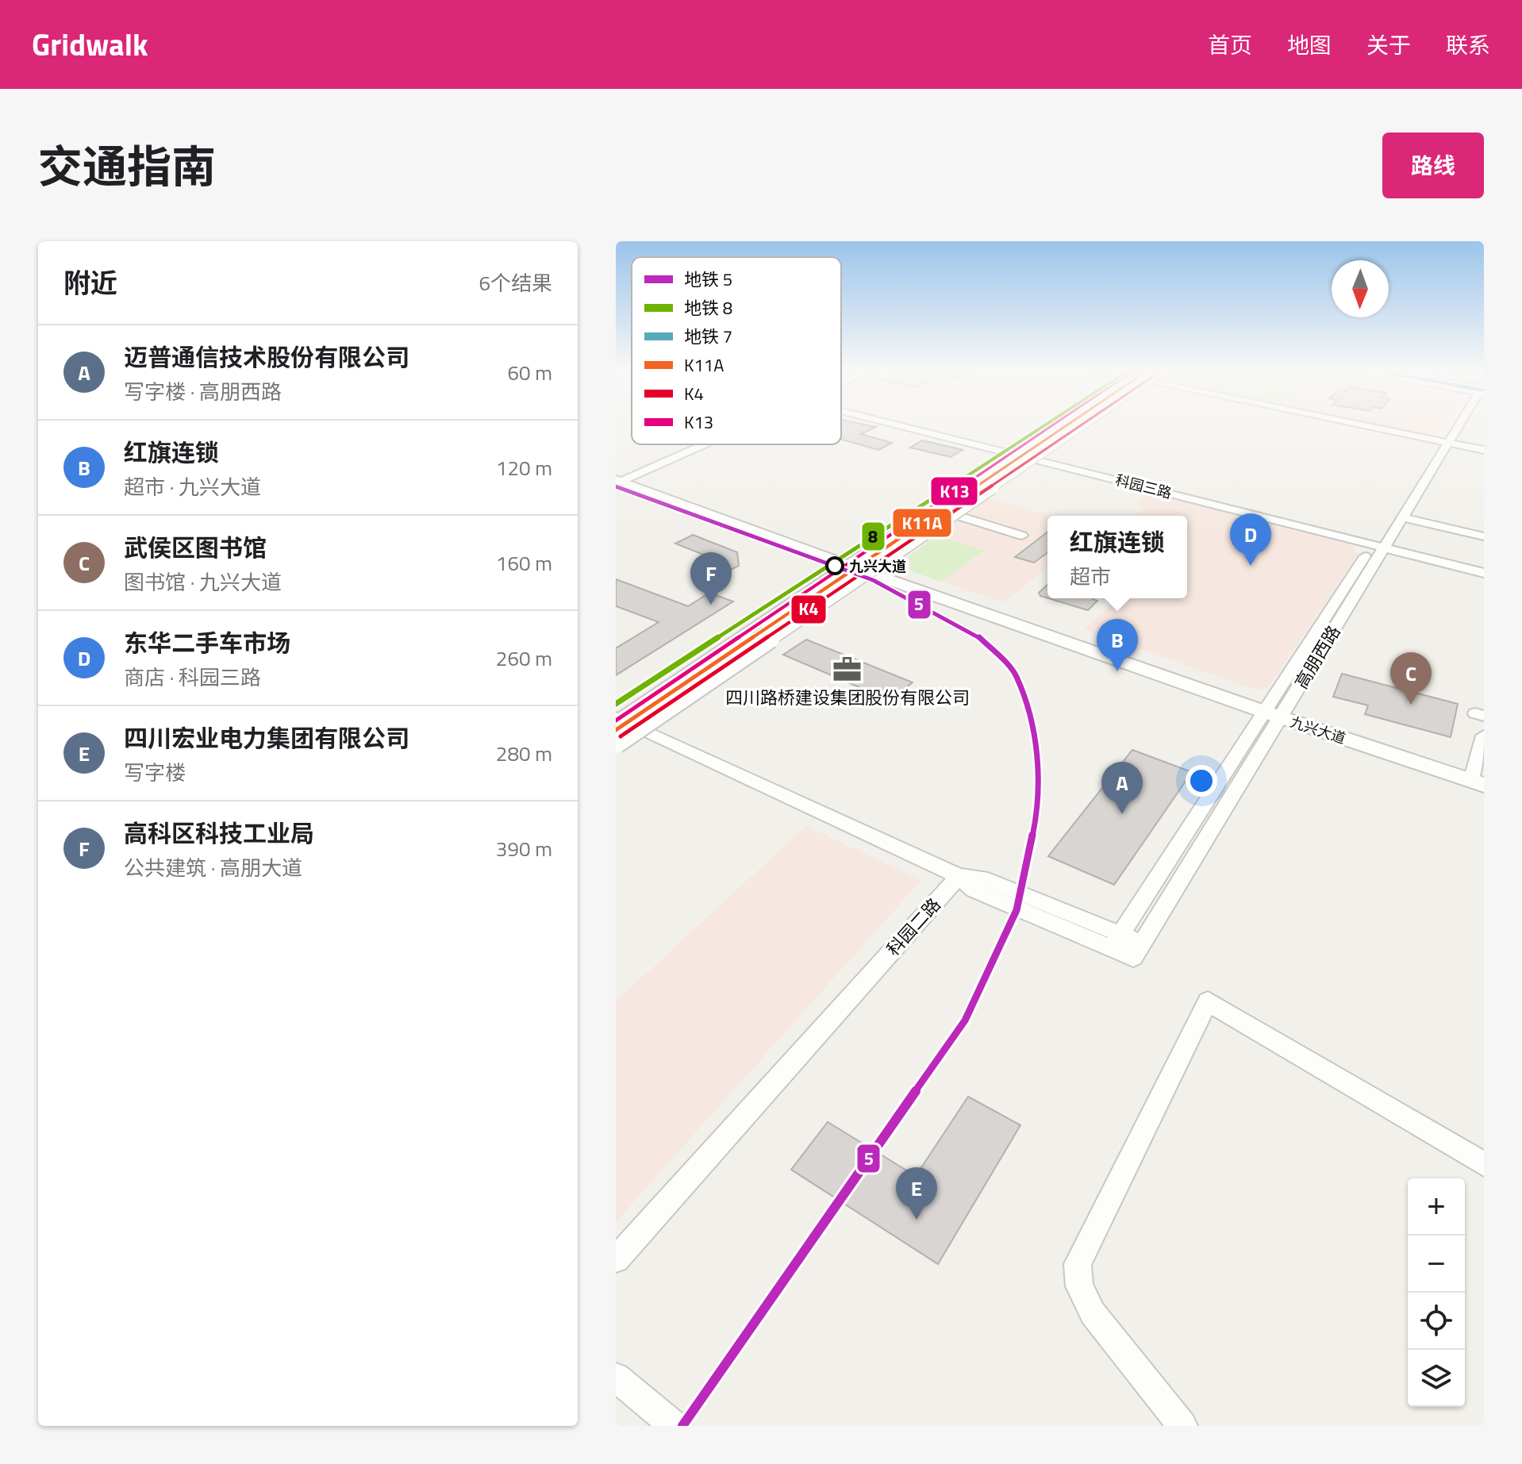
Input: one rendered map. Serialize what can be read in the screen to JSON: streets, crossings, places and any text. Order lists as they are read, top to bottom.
{
  "streets": {
    "main road": ["九兴大道"],
    "street": ["科园三路", "高朋西路", "科园二路"]
  },
  "crossings": [
    ["科园三路", "高朋西路"],
    ["高朋西路", "九兴大道"]
  ],
  "places": {
    "other": ["九兴大道"],
    "office": ["四川路桥建设集团股份有限公司"]
  },
  "lines": [
    "metro line 8",
    "transit line K11A",
    "transit line K4",
    "transit line K13",
    "metro line 5"
  ],
  "legend": [
    "地铁 5",
    "地铁 8",
    "地铁 7",
    "K11A",
    "K4",
    "K13"
  ],
  "north": "bottom",
  "page": {
    "header": "Gridwalk",
    "nav": [
      "首页",
      "地图",
      "关于",
      "联系"
    ],
    "title": "交通指南",
    "buttons": "路线",
    "heading": ["附近", "6个结果"],
    "list": [
      {
        "mark": "A",
        "name": "迈普通信技术股份有限公司",
        "note": "写字楼 · 高朋西路",
        "value": "60 m"
      },
      {
        "mark": "B",
        "name": "红旗连锁",
        "note": "超市 · 九兴大道",
        "value": "120 m"
      },
      {
        "mark": "C",
        "name": "武侯区图书馆",
        "note": "图书馆 · 九兴大道",
        "value": "160 m"
      },
      {
        "mark": "D",
        "name": "东华二手车市场",
        "note": "商店 · 科园三路",
        "value": "260 m"
      },
      {
        "mark": "E",
        "name": "四川宏业电力集团有限公司",
        "note": "写字楼",
        "value": "280 m"
      },
      {
        "mark": "F",
        "name": "高科区科技工业局",
        "note": "公共建筑 · 高朋大道",
        "value": "390 m"
      }
    ],
    "pins": [
      "D",
      "F",
      "B",
      "C",
      "A",
      "E"
    ],
    "popup": ["红旗连锁", "超市"],
    "map_buttons": ["+", "−"]
  }
}
